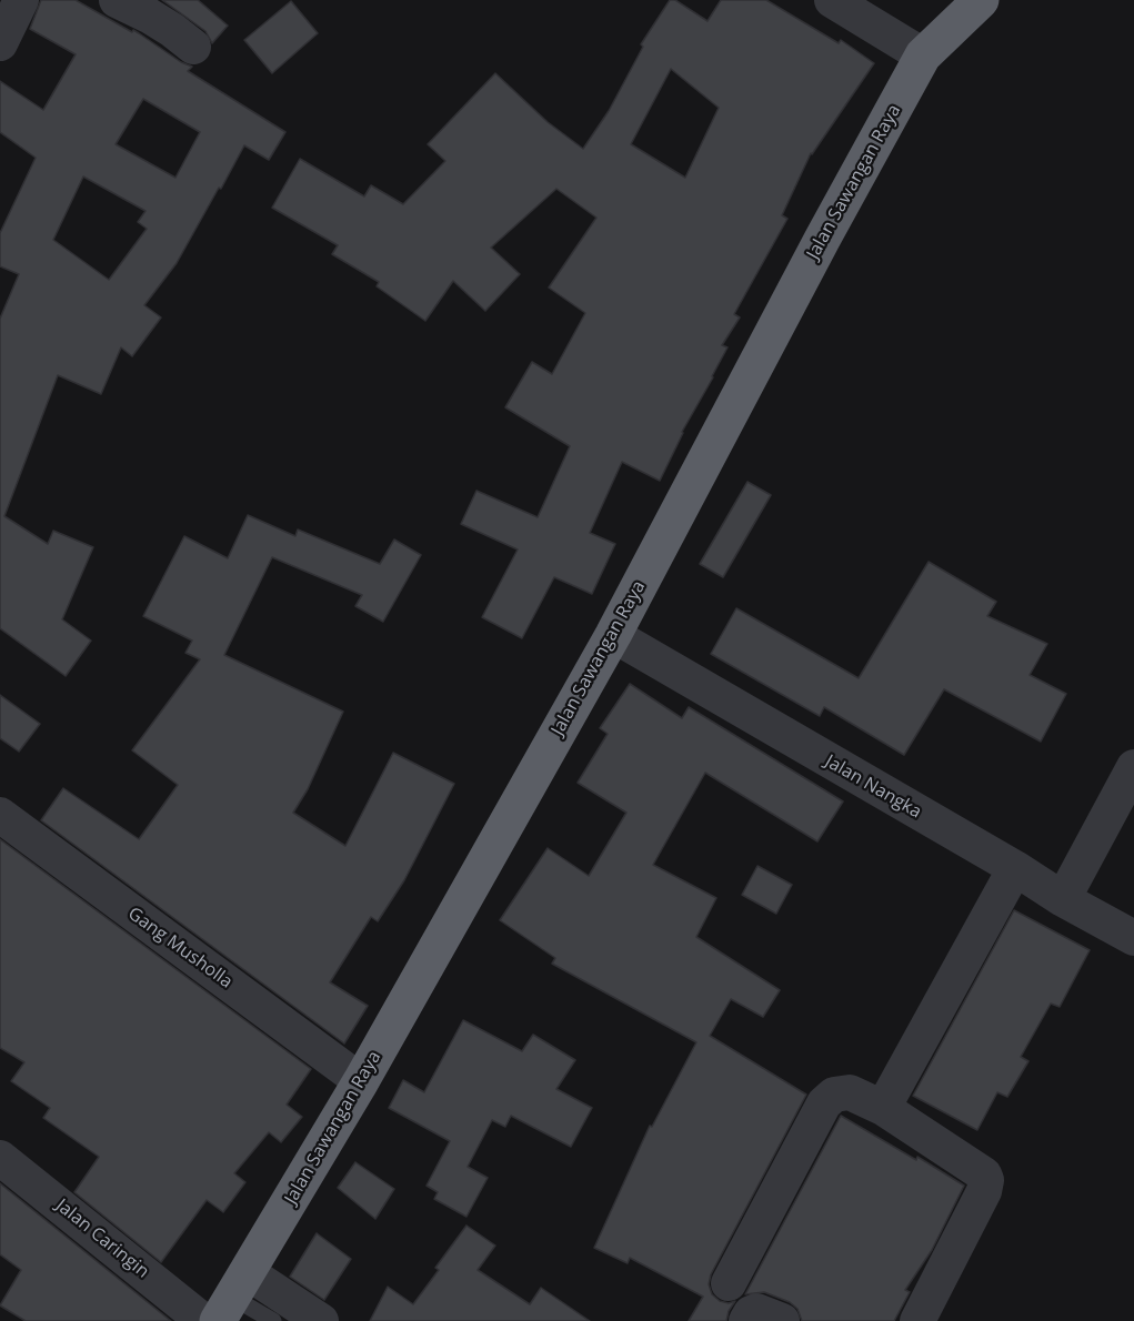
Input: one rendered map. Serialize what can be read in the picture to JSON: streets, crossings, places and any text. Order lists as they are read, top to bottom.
{
  "streets": {
    "highway": ["Jalan Sawangan Raya"],
    "street": ["Jalan Nangka", "Gang Musholla", "Jalan Caringin"]
  },
  "crossings": [
    ["Jalan Sawangan Raya", "Jalan Nangka"],
    ["Jalan Sawangan Raya", "Gang Musholla"]
  ]
}
